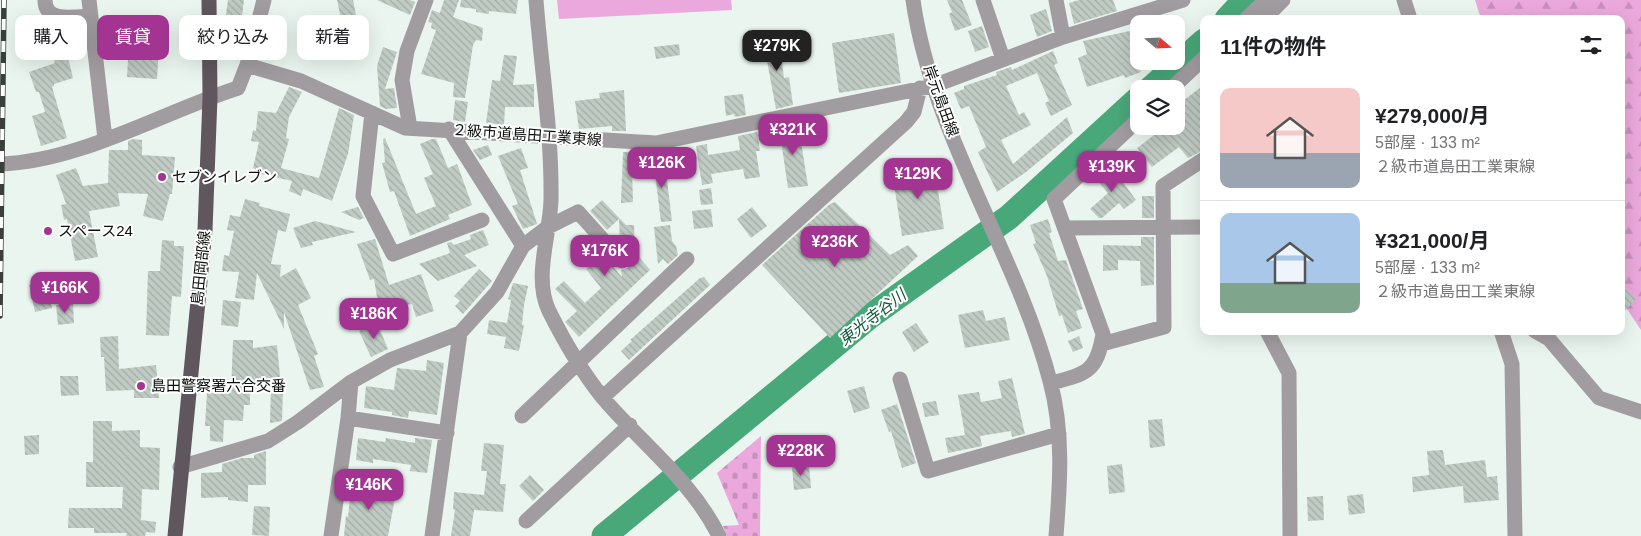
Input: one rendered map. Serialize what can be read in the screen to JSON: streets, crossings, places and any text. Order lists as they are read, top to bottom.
{
  "streets": {
    "main road": ["島田岡部線"],
    "street": ["岸元島田線", "２級市道島田工業東線"]
  },
  "crossings": [
    ["岸元島田線", "２級市道島田工業東線"]
  ],
  "water": ["東光寺谷川"],
  "places": ["セブンイレブン", "スペース24", "島田警察署六合交番"],
  "north": "right",
  "page": {
    "chip": [
      "購入",
      "賃貸",
      "絞り込み",
      "新着"
    ],
    "heading": "11件の物件",
    "price": [
      "¥279K",
      "¥321K",
      "¥126K",
      "¥139K",
      "¥129K",
      "¥236K",
      "¥176K",
      "¥166K",
      "¥186K",
      "¥228K",
      "¥146K"
    ],
    "list": [
      {
        "name": "¥279,000/月",
        "note": "5部屋 · 133 m² · ２級市道島田工業東線"
      },
      {
        "name": "¥321,000/月",
        "note": "5部屋 · 133 m² · ２級市道島田工業東線"
      }
    ]
  }
}
